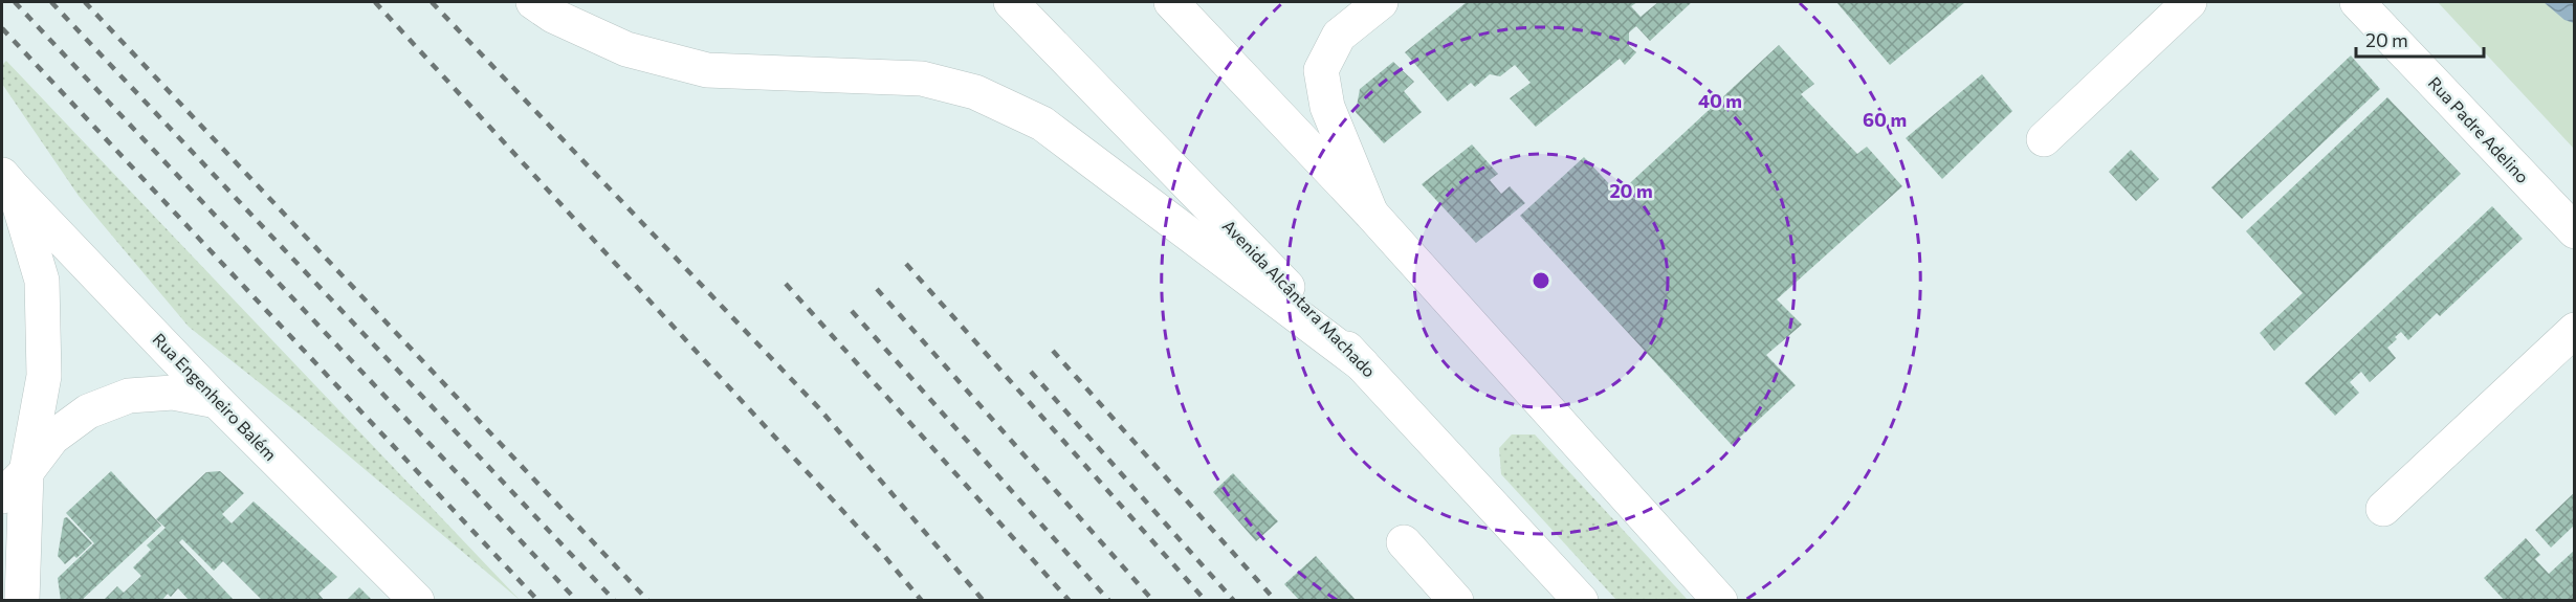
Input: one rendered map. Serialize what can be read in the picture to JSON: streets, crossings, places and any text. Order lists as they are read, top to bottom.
{
  "streets": {
    "main road": ["Rua Padre Adelino", "Avenida Alcântara Machado", "Rua Engenheiro Balém"]
  },
  "scale_bar": "20 m",
  "rings": ["40 m", "60 m", "20 m"]
}
